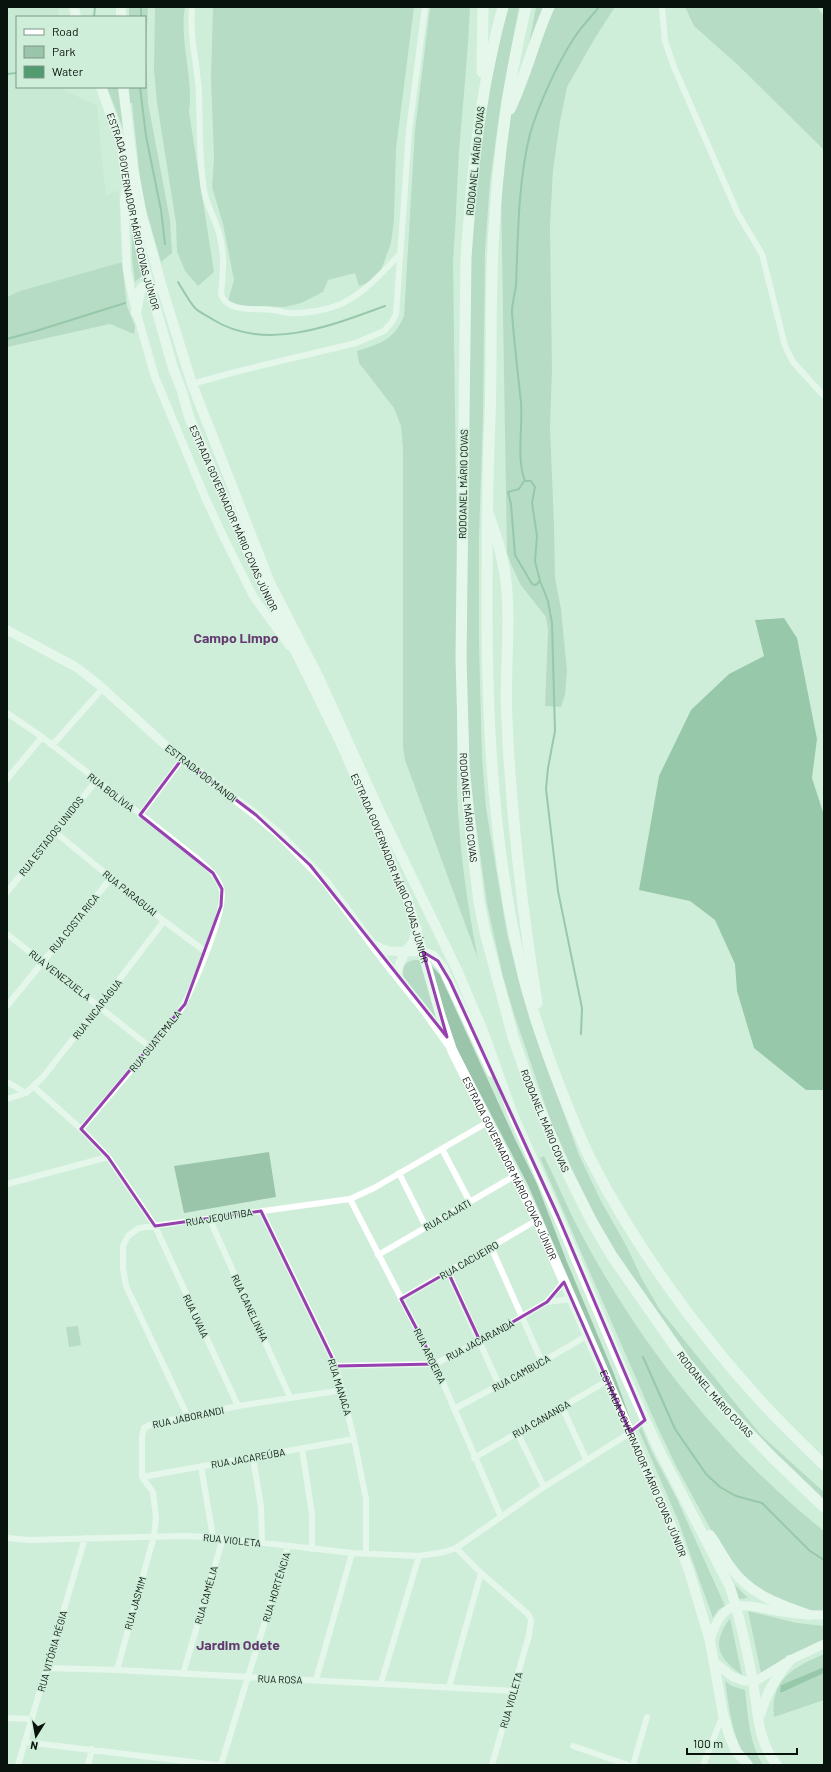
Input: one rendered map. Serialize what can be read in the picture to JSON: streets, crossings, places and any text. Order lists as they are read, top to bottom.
{
  "streets": {
    "highway": ["RODOANEL MÁRIO COVAS", "ESTRADA GOVERNADOR MÁRIO COVAS JÚNIOR"],
    "main road": ["ESTRADA DO MANDI"],
    "street": [
      "RUA BOLÍVIA",
      "RUA ESTADOS UNIDOS",
      "RUA PARAGUAI",
      "RUA COSTA RICA",
      "RUA VENEZUELA",
      "RUA NICARÁGUA",
      "RUA GUATEMALA",
      "RUA CAJATI",
      "RUA JEQUITIBA",
      "RUA CACUEIRO",
      "RUA CANELINHA",
      "RUA UVAIA",
      "RUA JACARANDÁ",
      "RUA AROEIRA",
      "RUA CAMBUCA",
      "RUA MANACA",
      "RUA JABORANDI",
      "RUA CANANGA",
      "RUA JACAREÚBA",
      "RUA VIOLETA",
      "RUA HORTÊNCIA",
      "RUA CAMÉLIA",
      "RUA JASMIM",
      "RUA VITÓRIA RÉGIA",
      "RUA ROSA"
    ]
  },
  "crossings": [
    ["ESTRADA GOVERNADOR MÁRIO COVAS JÚNIOR", "ESTRADA DO MANDI"],
    ["ESTRADA GOVERNADOR MÁRIO COVAS JÚNIOR", "RUA CAJATI"],
    ["ESTRADA GOVERNADOR MÁRIO COVAS JÚNIOR", "RUA JEQUITIBA"],
    ["ESTRADA GOVERNADOR MÁRIO COVAS JÚNIOR", "RUA CACUEIRO"],
    ["ESTRADA GOVERNADOR MÁRIO COVAS JÚNIOR", "RUA JACARANDÁ"],
    ["ESTRADA GOVERNADOR MÁRIO COVAS JÚNIOR", "RUA CAMBUCA"],
    ["ESTRADA GOVERNADOR MÁRIO COVAS JÚNIOR", "RUA CANANGA"],
    ["ESTRADA GOVERNADOR MÁRIO COVAS JÚNIOR", "RUA VIOLETA"],
    ["RUA BOLÍVIA", "RUA ESTADOS UNIDOS"],
    ["RUA BOLÍVIA", "RUA GUATEMALA"],
    ["RUA ESTADOS UNIDOS", "RUA PARAGUAI"],
    ["RUA PARAGUAI", "RUA COSTA RICA"],
    ["RUA PARAGUAI", "RUA NICARÁGUA"],
    ["RUA PARAGUAI", "RUA GUATEMALA"],
    ["RUA COSTA RICA", "RUA VENEZUELA"],
    ["RUA VENEZUELA", "RUA NICARÁGUA"],
    ["RUA VENEZUELA", "RUA GUATEMALA"],
    ["RUA NICARÁGUA", "RUA UVAIA"],
    ["RUA GUATEMALA", "RUA UVAIA"],
    ["RUA CAJATI", "RUA AROEIRA"],
    ["RUA JEQUITIBA", "RUA CANELINHA"],
    ["RUA JEQUITIBA", "RUA UVAIA"],
    ["RUA JEQUITIBA", "RUA AROEIRA"],
    ["RUA JEQUITIBA", "RUA MANACA"],
    ["RUA JEQUITIBA", "RUA JABORANDI"],
    ["RUA CACUEIRO", "RUA AROEIRA"],
    ["RUA CANELINHA", "RUA JABORANDI"],
    ["RUA UVAIA", "RUA JABORANDI"],
    ["RUA JACARANDÁ", "RUA AROEIRA"],
    ["RUA JACARANDÁ", "RUA MANACA"],
    ["RUA AROEIRA", "RUA CAMBUCA"],
    ["RUA AROEIRA", "RUA CANANGA"],
    ["RUA AROEIRA", "RUA VIOLETA"],
    ["RUA MANACA", "RUA JABORANDI"],
    ["RUA MANACA", "RUA JACAREÚBA"],
    ["RUA MANACA", "RUA VIOLETA"],
    ["RUA JABORANDI", "RUA JACAREÚBA"],
    ["RUA VIOLETA", "RUA HORTÊNCIA"],
    ["RUA VIOLETA", "RUA CAMÉLIA"],
    ["RUA VIOLETA", "RUA JASMIM"],
    ["RUA VIOLETA", "RUA VITÓRIA RÉGIA"],
    ["RUA VIOLETA", "RUA ROSA"],
    ["RUA HORTÊNCIA", "RUA ROSA"],
    ["RUA CAMÉLIA", "RUA ROSA"],
    ["RUA JASMIM", "RUA ROSA"],
    ["RUA VITÓRIA RÉGIA", "RUA ROSA"]
  ],
  "districts": ["Campo Limpo", "Jardim Odete"],
  "legend": ["Road", "Park", "Water"],
  "scale_bar": "100 m",
  "north": "bottom"
}
